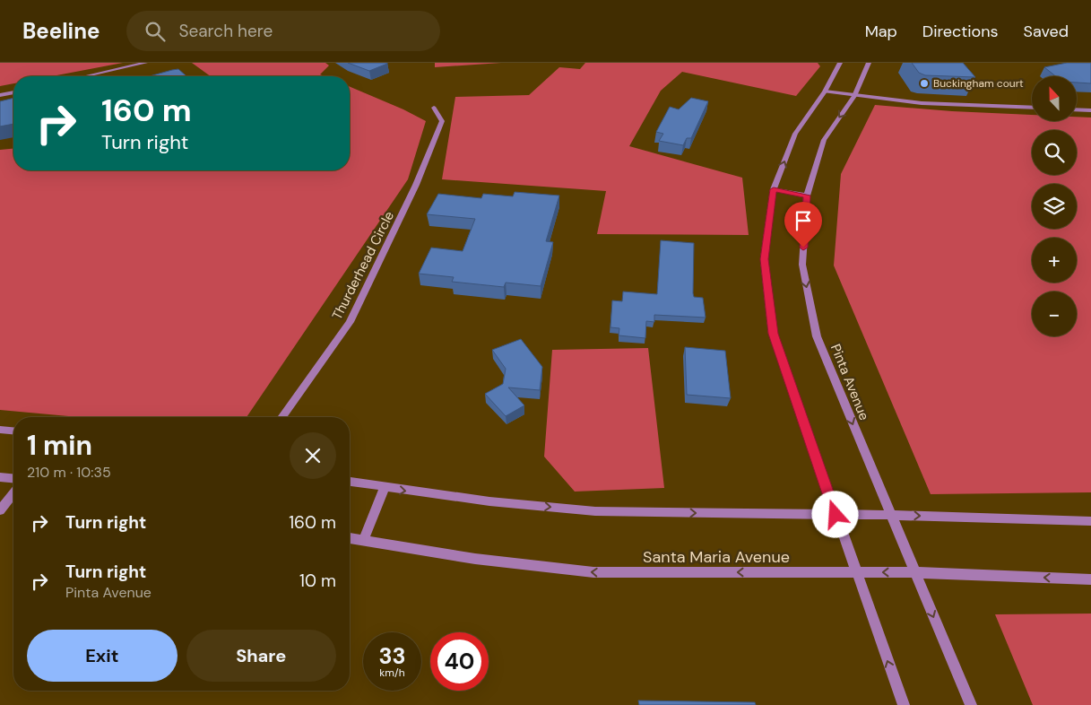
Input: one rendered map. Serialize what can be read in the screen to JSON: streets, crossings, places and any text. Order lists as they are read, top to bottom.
{
  "streets": {
    "street": ["Thurderhead Circle", "Pinta Avenue", "Santa Maria Avenue"]
  },
  "crossings": [
    ["Pinta Avenue", "Santa Maria Avenue"]
  ],
  "places": ["Buckingham court"],
  "north": "top",
  "page": {
    "header": "Beeline",
    "search": "Search here",
    "nav": ["Map", "Directions", "Saved"],
    "map_buttons": ["+", "−"],
    "turn": ["160 m", "Turn right"],
    "heading": ["1 min", "210 m · 10:35"],
    "list": [
      {
        "name": "Turn right",
        "value": "160 m"
      },
      {
        "name": "Turn right",
        "note": "Pinta Avenue",
        "value": "10 m"
      }
    ],
    "buttons": ["Exit", "Share"],
    "speed": "33 km/h",
    "limit": "40"
  }
}
